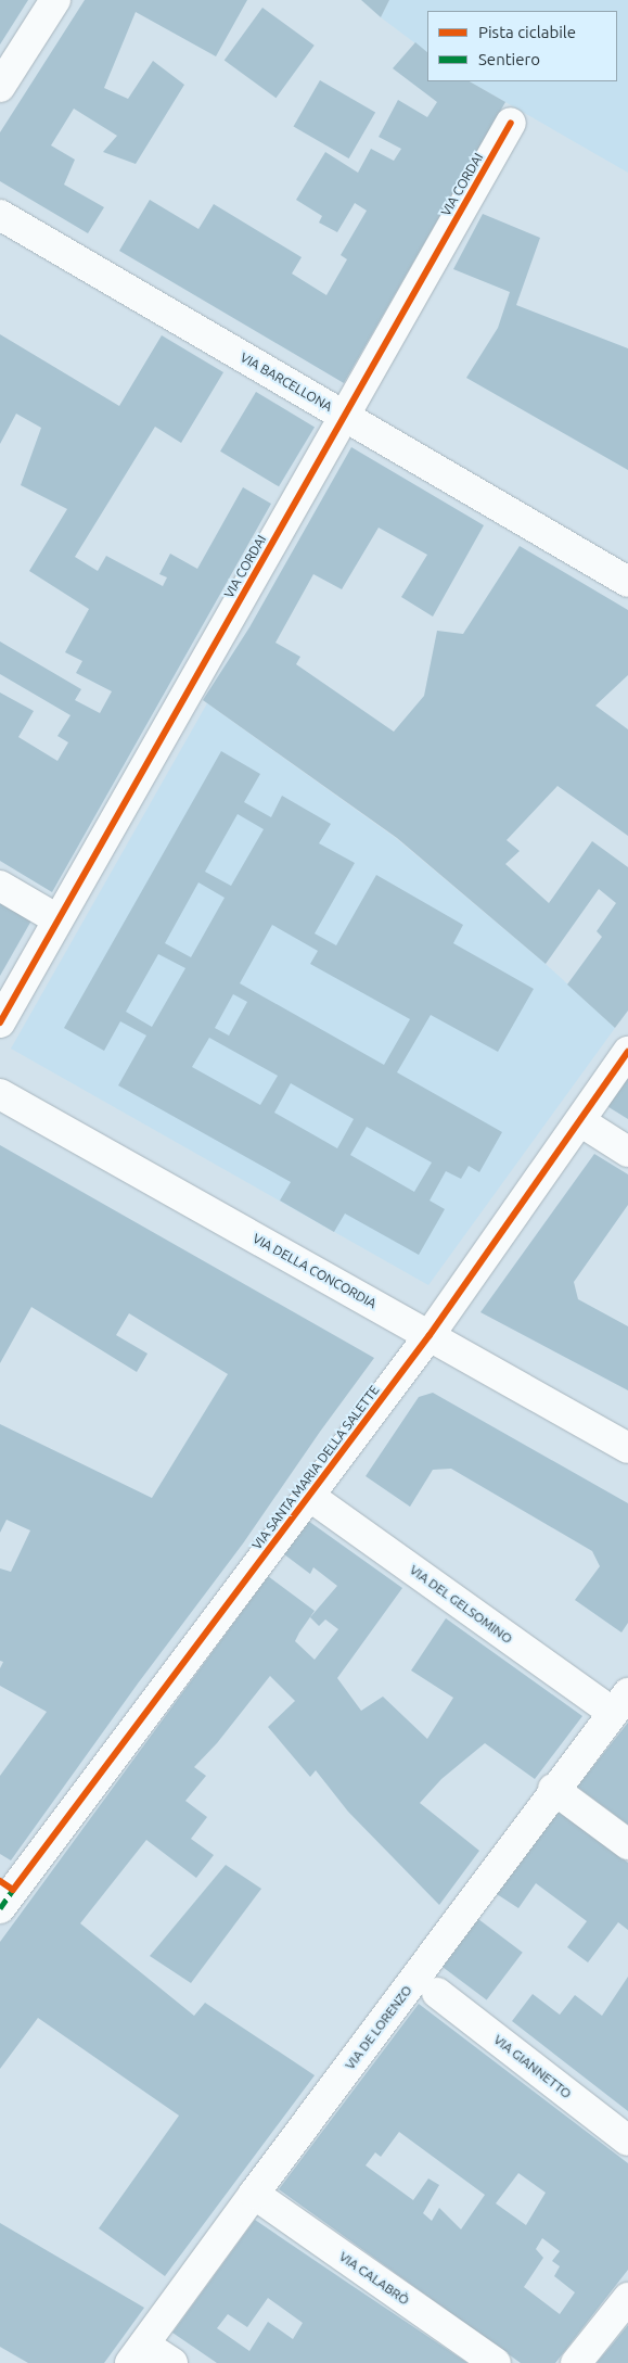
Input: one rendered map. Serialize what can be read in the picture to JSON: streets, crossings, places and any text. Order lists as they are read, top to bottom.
{
  "streets": {
    "street": [
      "VIA CORDAI",
      "VIA BARCELLONA",
      "VIA DELLA CONCORDIA",
      "VIA SANTA MARIA DELLA SALETTE",
      "VIA DEL GELSOMINO",
      "VIA DE LORENZO",
      "VIA GIANNETTO",
      "VIA CALABRÒ"
    ]
  },
  "crossings": [
    ["VIA CORDAI", "VIA BARCELLONA"],
    ["VIA DELLA CONCORDIA", "VIA SANTA MARIA DELLA SALETTE"],
    ["VIA SANTA MARIA DELLA SALETTE", "VIA DEL GELSOMINO"],
    ["VIA DEL GELSOMINO", "VIA DE LORENZO"],
    ["VIA DE LORENZO", "VIA CALABRÒ"]
  ],
  "legend": ["Pista ciclabile", "Sentiero"]
}
